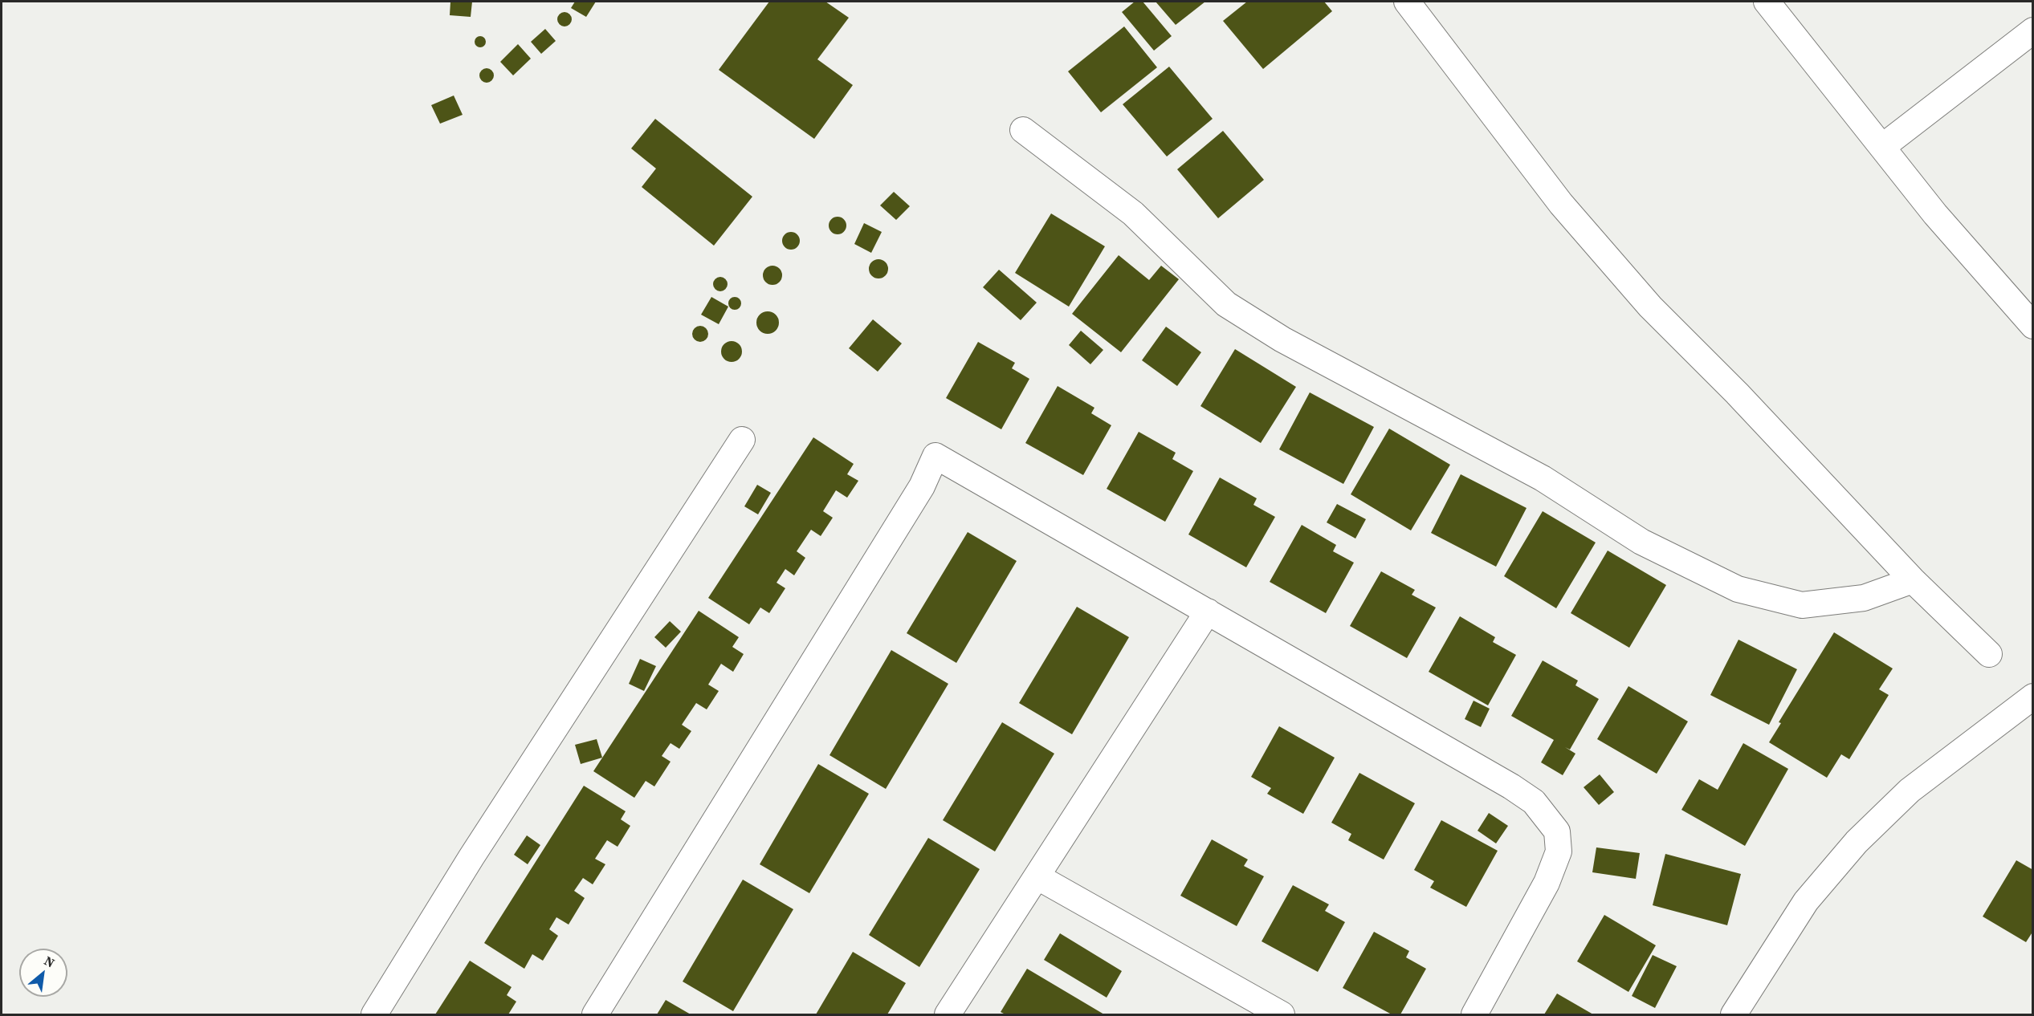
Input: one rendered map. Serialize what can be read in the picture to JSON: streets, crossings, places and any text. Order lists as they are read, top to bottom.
{
  "north": "top right"
}
